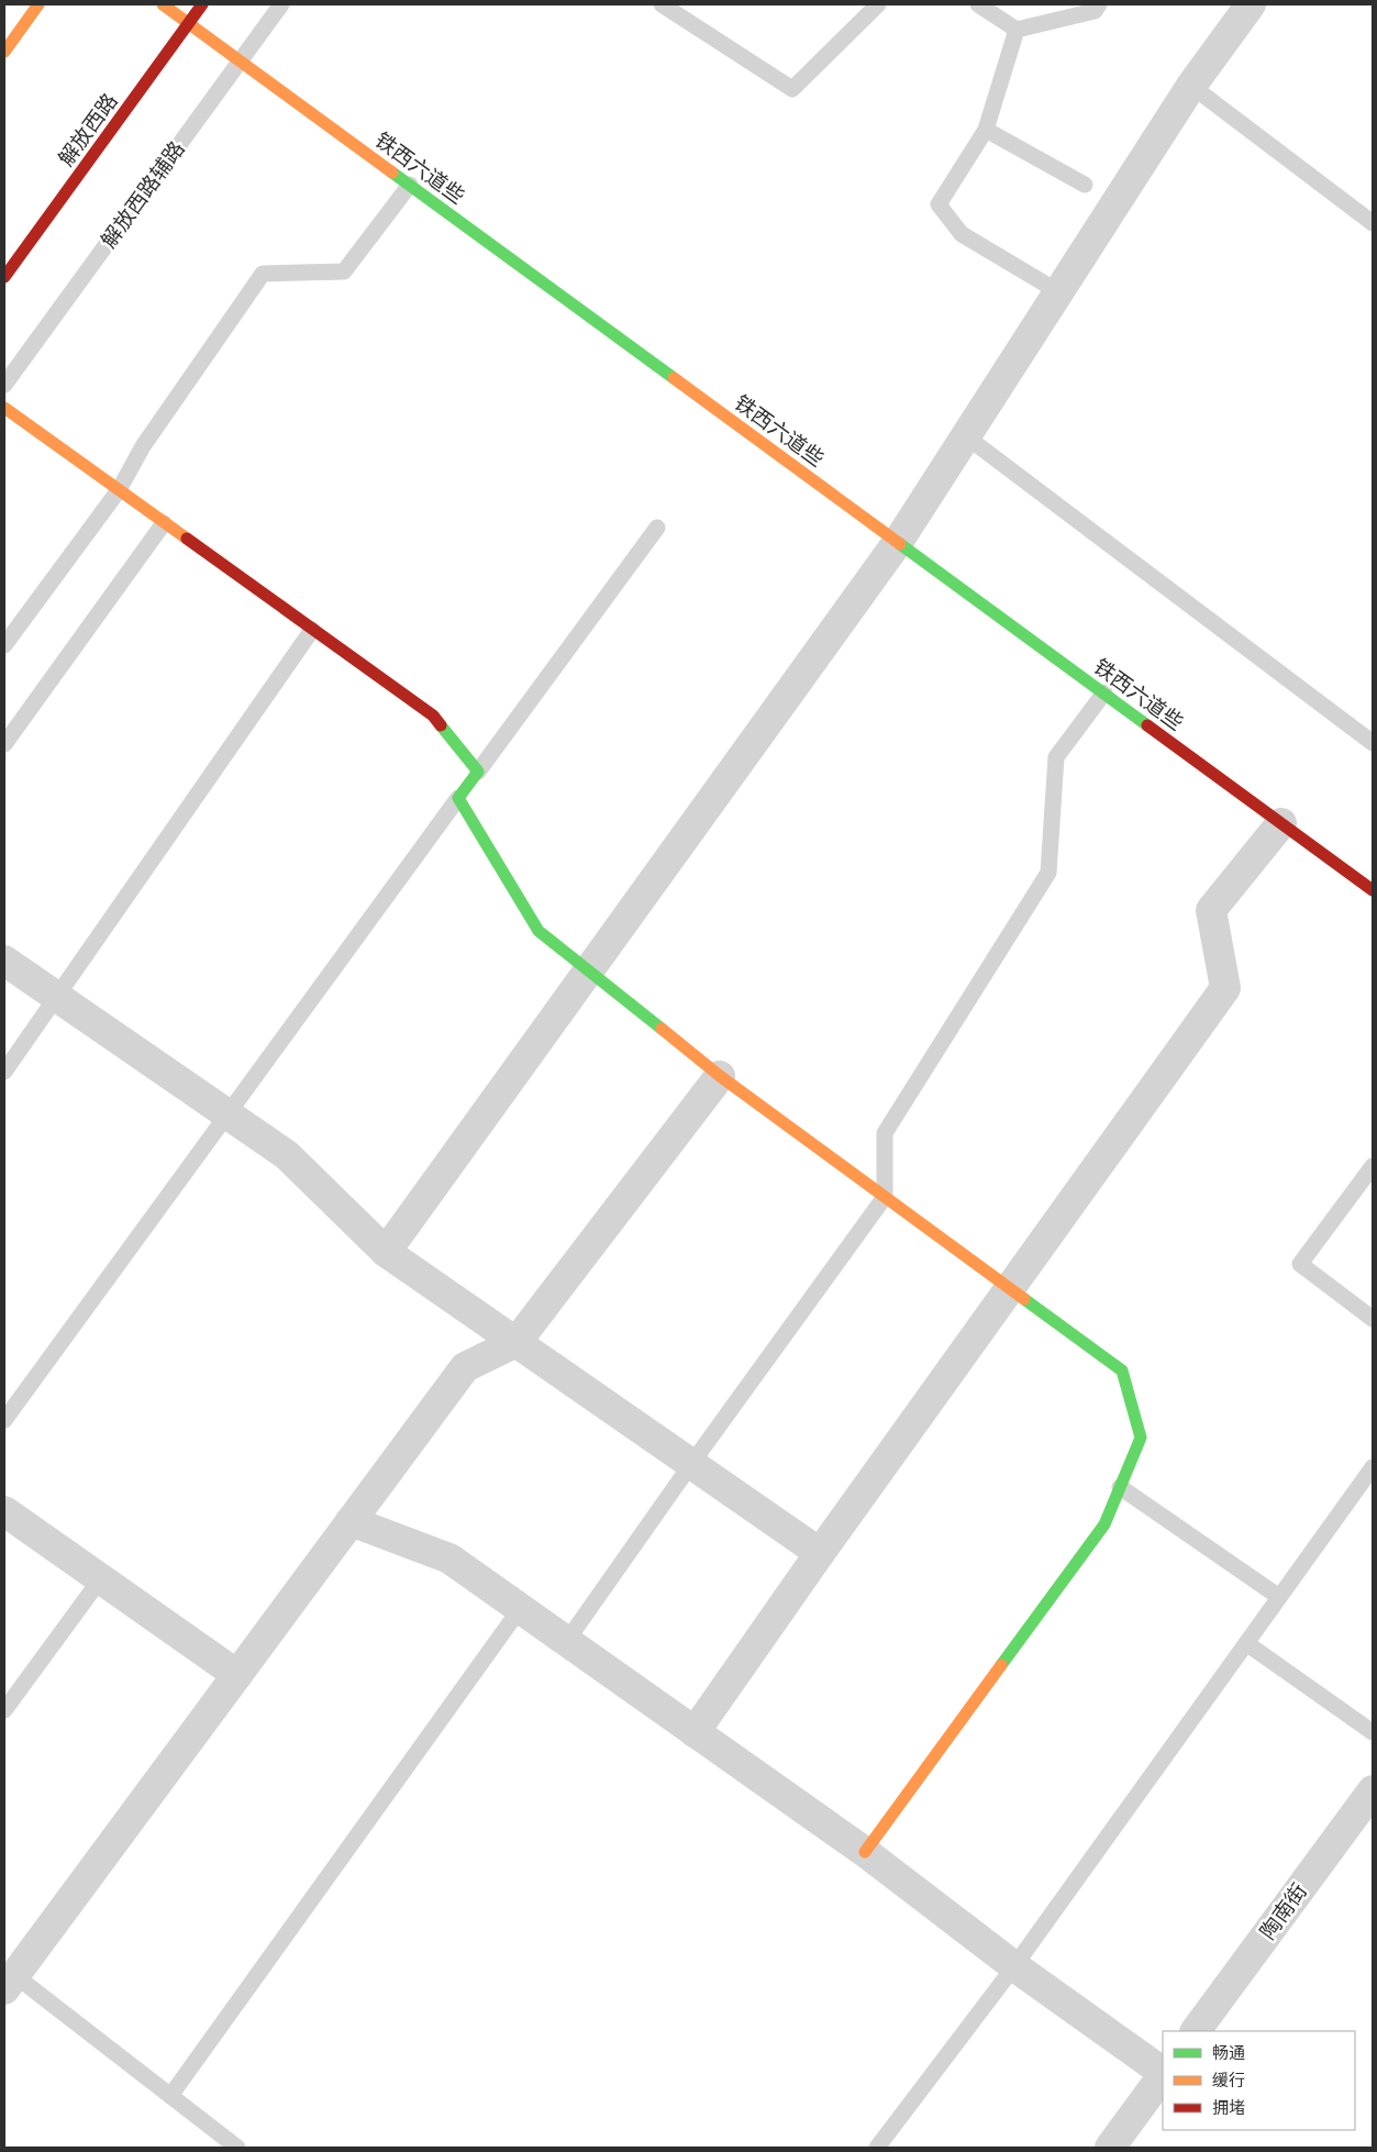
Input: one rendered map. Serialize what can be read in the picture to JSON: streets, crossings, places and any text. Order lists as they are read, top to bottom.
{
  "streets": {
    "main road": ["解放西路", "铁西六道些"],
    "street": ["陶南街"],
    "lane": ["解放西路辅路"]
  },
  "crossings": [
    ["解放西路", "铁西六道些"],
    ["铁西六道些", "解放西路辅路"]
  ],
  "legend": ["畅通", "缓行", "拥堵"]
}
